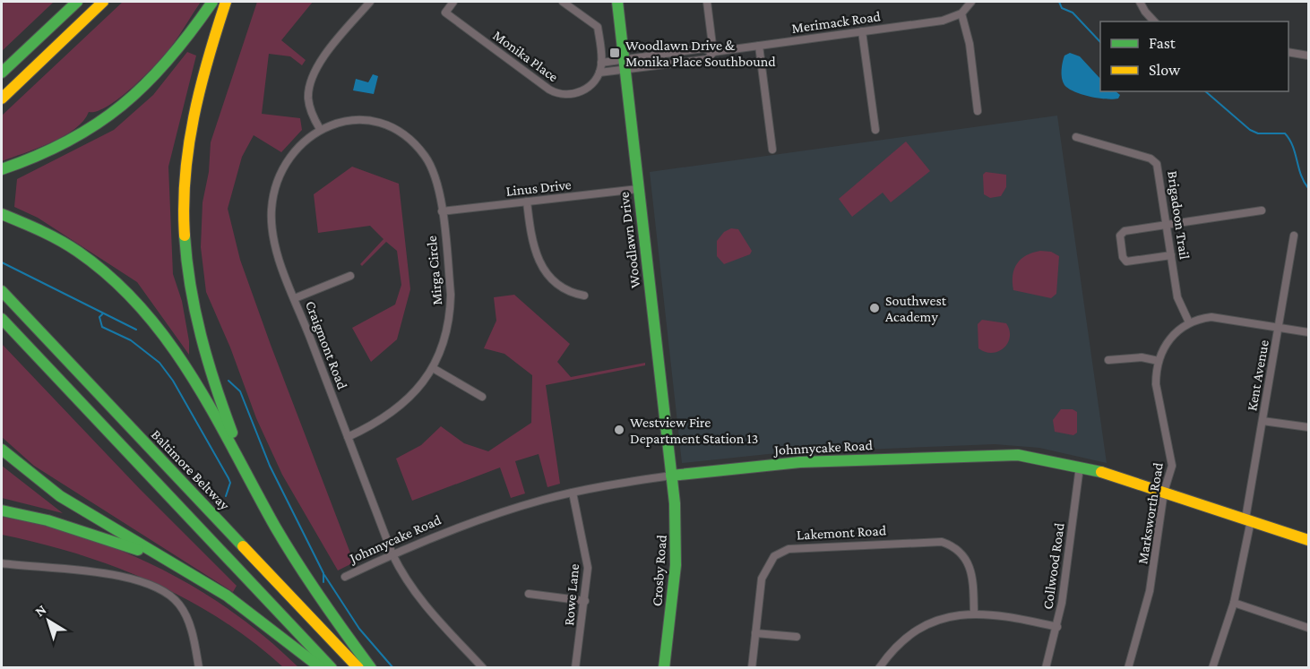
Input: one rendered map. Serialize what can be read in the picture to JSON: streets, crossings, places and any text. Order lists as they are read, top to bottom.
{
  "streets": {
    "main road": [
      "Woodlawn Drive",
      "Johnnycake Road",
      "Baltimore Beltway",
      "Crosby Road"
    ],
    "street": [
      "Merimack Road",
      "Monika Place",
      "Linus Drive",
      "Brigadoon Trail",
      "Mirga Circle",
      "Craigmont Road",
      "Kent Avenue",
      "Marksworth Road",
      "Lakemont Road",
      "Collwood Road",
      "Rowe Lane"
    ]
  },
  "crossings": [
    ["Merimack Road", "Monika Place"],
    ["Merimack Road", "Woodlawn Drive"],
    ["Linus Drive", "Woodlawn Drive"],
    ["Linus Drive", "Mirga Circle"],
    ["Woodlawn Drive", "Johnnycake Road"],
    ["Woodlawn Drive", "Crosby Road"],
    ["Mirga Circle", "Craigmont Road"],
    ["Craigmont Road", "Johnnycake Road"],
    ["Kent Avenue", "Johnnycake Road"],
    ["Johnnycake Road", "Marksworth Road"],
    ["Johnnycake Road", "Collwood Road"],
    ["Johnnycake Road", "Crosby Road"],
    ["Johnnycake Road", "Rowe Lane"]
  ],
  "places": {
    "transit": ["Woodlawn Drive & Monika Place Southbound"],
    "other": ["Southwest Academy", "Westview Fire Department Station 13"]
  },
  "legend": ["Fast", "Slow"],
  "north": "top left"
}
